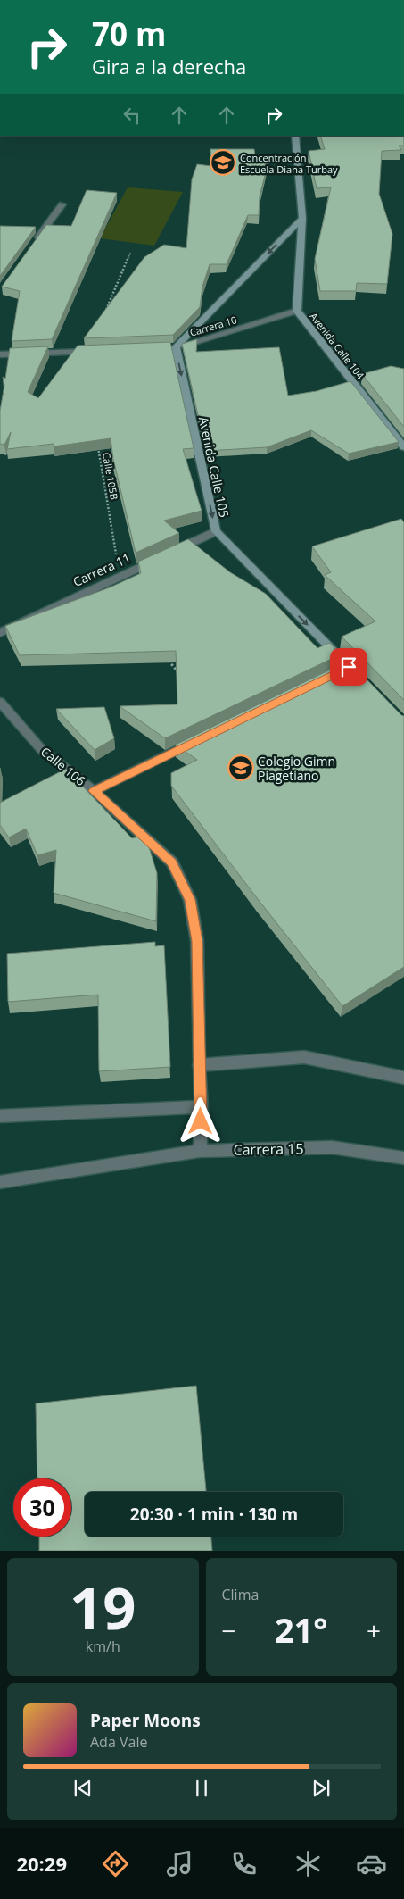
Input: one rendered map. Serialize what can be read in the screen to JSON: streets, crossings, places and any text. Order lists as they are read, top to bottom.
{
  "streets": {
    "main road": ["Avenida Calle 104", "Avenida Calle 105"],
    "street": [
      "Carrera 10",
      "Carrera 11",
      "Calle 106",
      "Carrera 15"
    ],
    "path": ["Calle 105B"]
  },
  "crossings": [
    ["Carrera 10", "Avenida Calle 104"],
    ["Carrera 10", "Avenida Calle 105"],
    ["Avenida Calle 105", "Carrera 11"],
    ["Calle 105B", "Carrera 11"],
    ["Calle 106", "Carrera 15"]
  ],
  "one_way": ["Avenida Calle 105"],
  "places": {
    "school or university": ["Concentración Escuela Diana Turbay", "Colegio Gimn Piagetiano"]
  },
  "page": {
    "turn": ["70 m", "Gira a la derecha"],
    "limit": "30",
    "trip": "20:30 · 1 min · 130 m",
    "tile": [
      ["19", "km/h"],
      "Clima"
    ],
    "heat": ["−", "21°", "+"],
    "song": ["Paper Moons", "Ada Vale"],
    "tabs": "20:29"
  }
}
